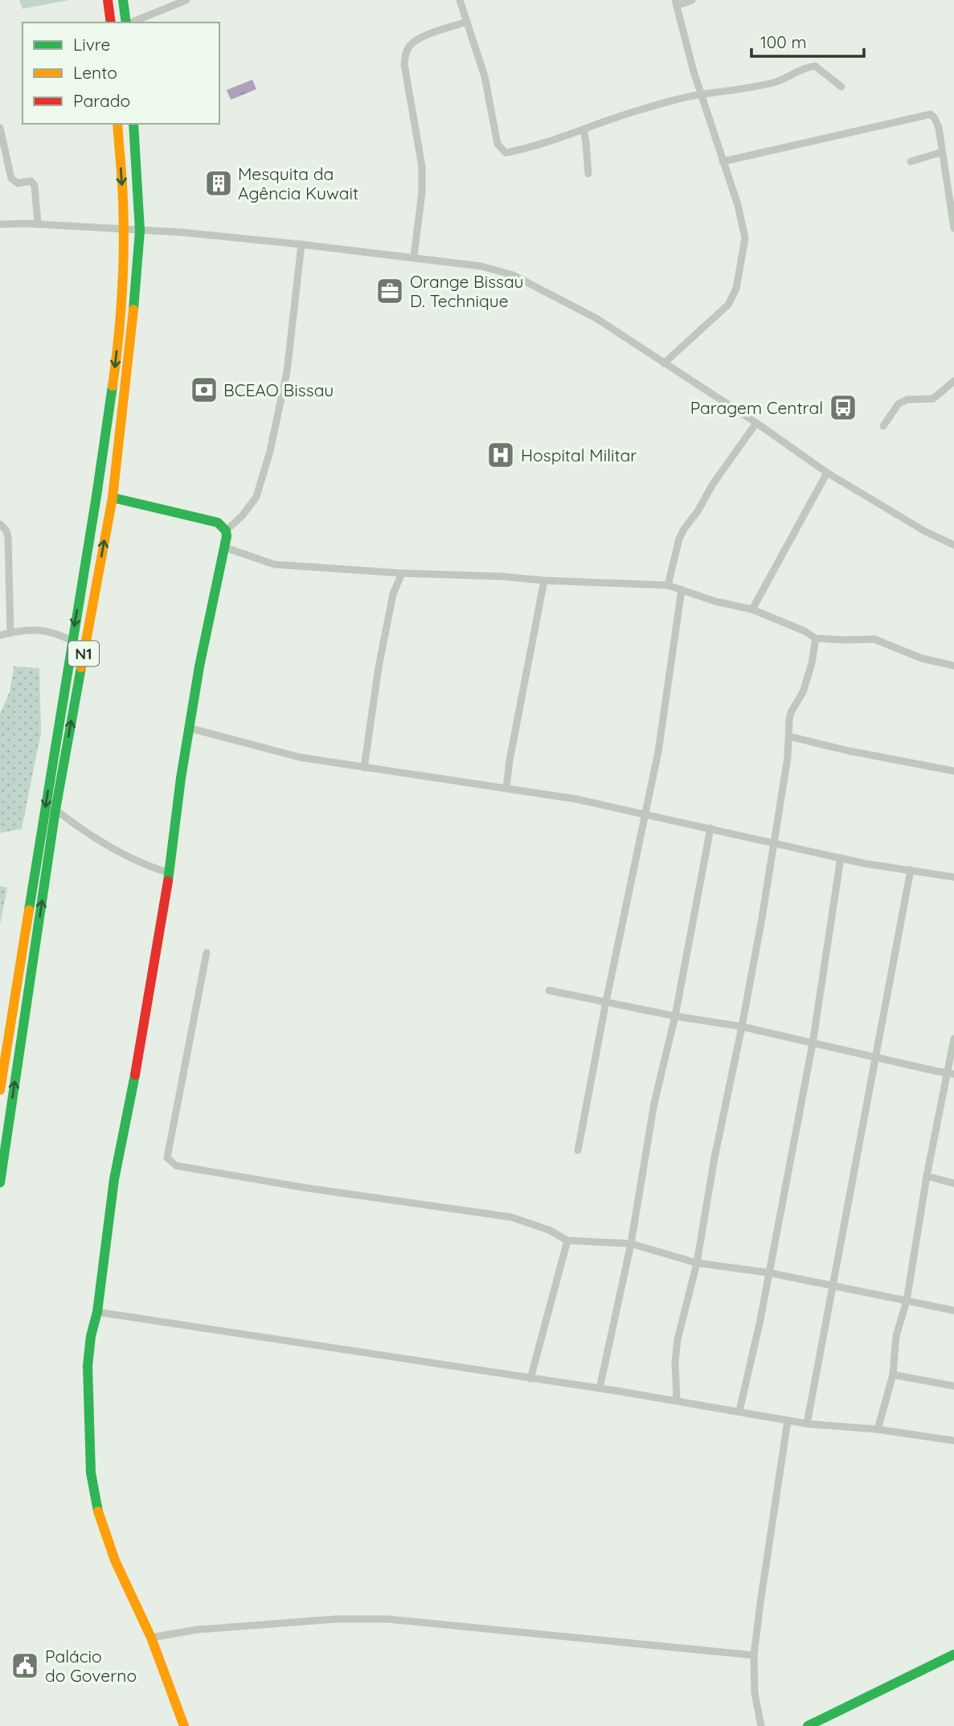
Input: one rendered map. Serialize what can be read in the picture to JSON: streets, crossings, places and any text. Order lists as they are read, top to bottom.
{
  "streets": {
    "main road": ["N1"]
  },
  "places": {
    "building": ["Mesquita da Agência Kuwait"],
    "office": ["Orange Bissau D. Technique"],
    "bank": ["BCEAO Bissau"],
    "bus stop": ["Paragem Central"],
    "hospital": ["Hospital Militar"],
    "public building": ["Palácio do Governo"]
  },
  "legend": ["Livre", "Lento", "Parado"],
  "scale_bar": "100 m"
}
